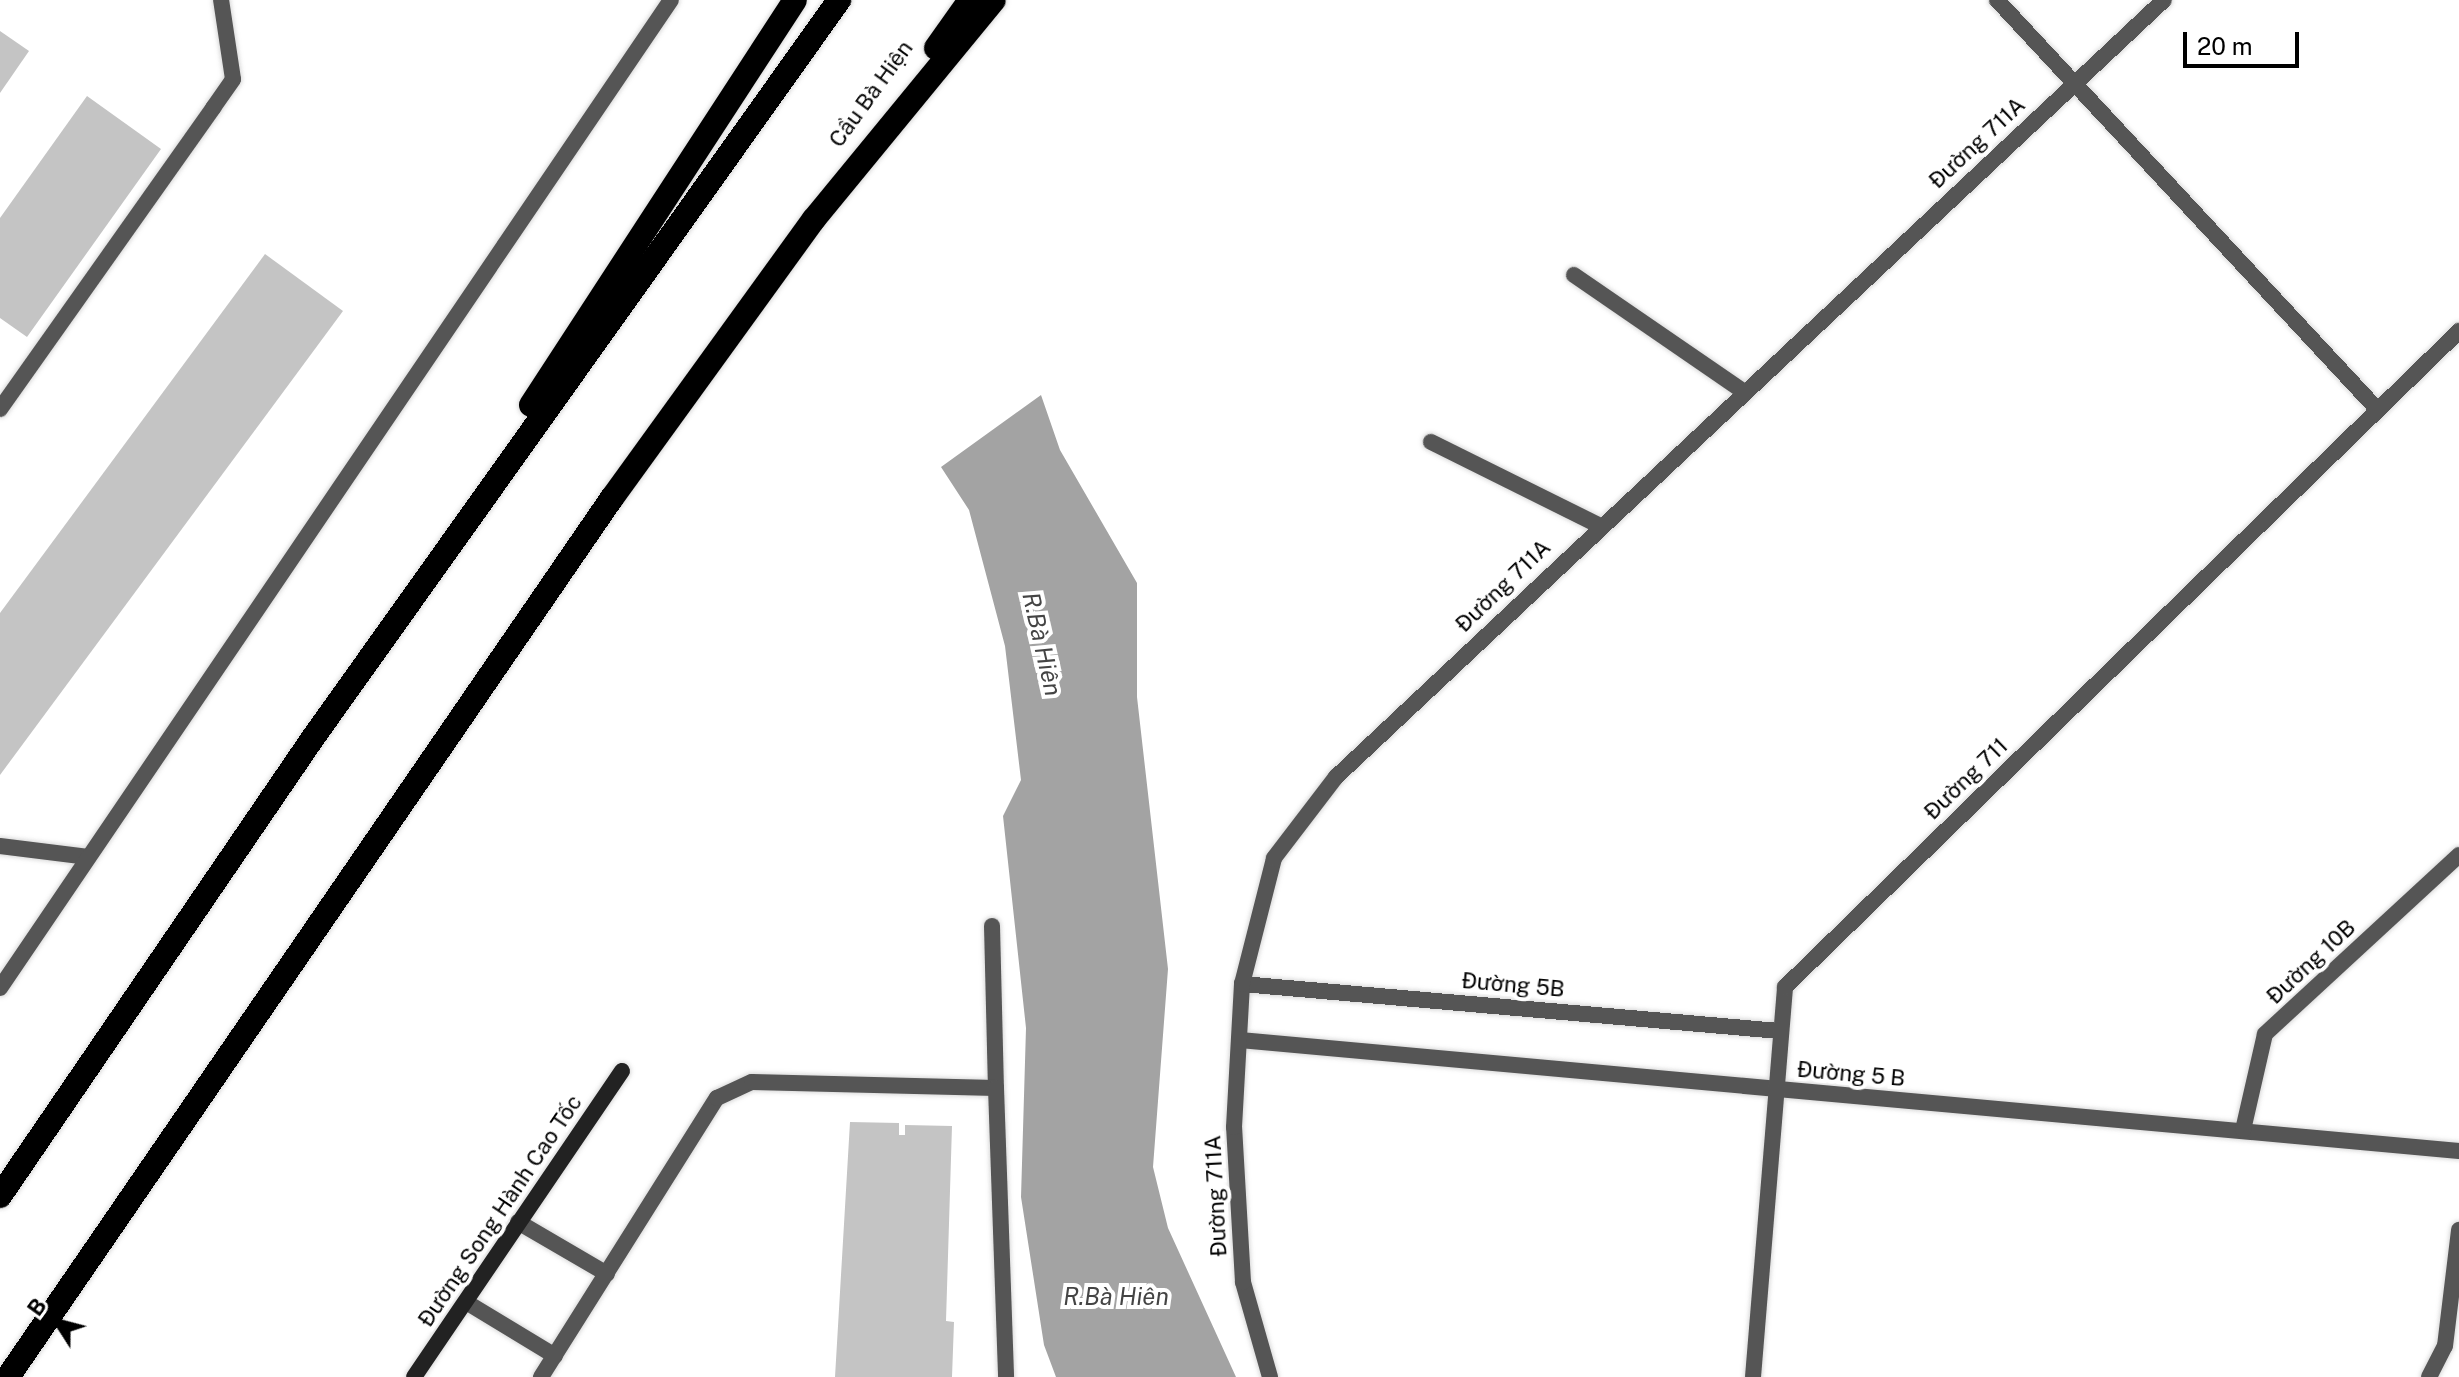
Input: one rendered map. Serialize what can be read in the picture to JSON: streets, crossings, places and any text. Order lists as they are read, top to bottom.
{
  "streets": {
    "highway": ["Cầu Bà Hiện"],
    "main road": ["Đường Song Hành Cao Tốc"],
    "street": [
      "Đường 711A",
      "Đường 711",
      "Đường 10B",
      "Đường 5B",
      "Đường 5 B"
    ]
  },
  "crossings": [
    ["Đường 711A", "Đường 5B"],
    ["Đường 711A", "Đường 5 B"],
    ["Đường 711", "Đường 5B"],
    ["Đường 711", "Đường 5 B"],
    ["Đường 10B", "Đường 5 B"]
  ],
  "water": ["R.Bà Hiên"],
  "scale_bar": "20 m",
  "north": "top left"
}
